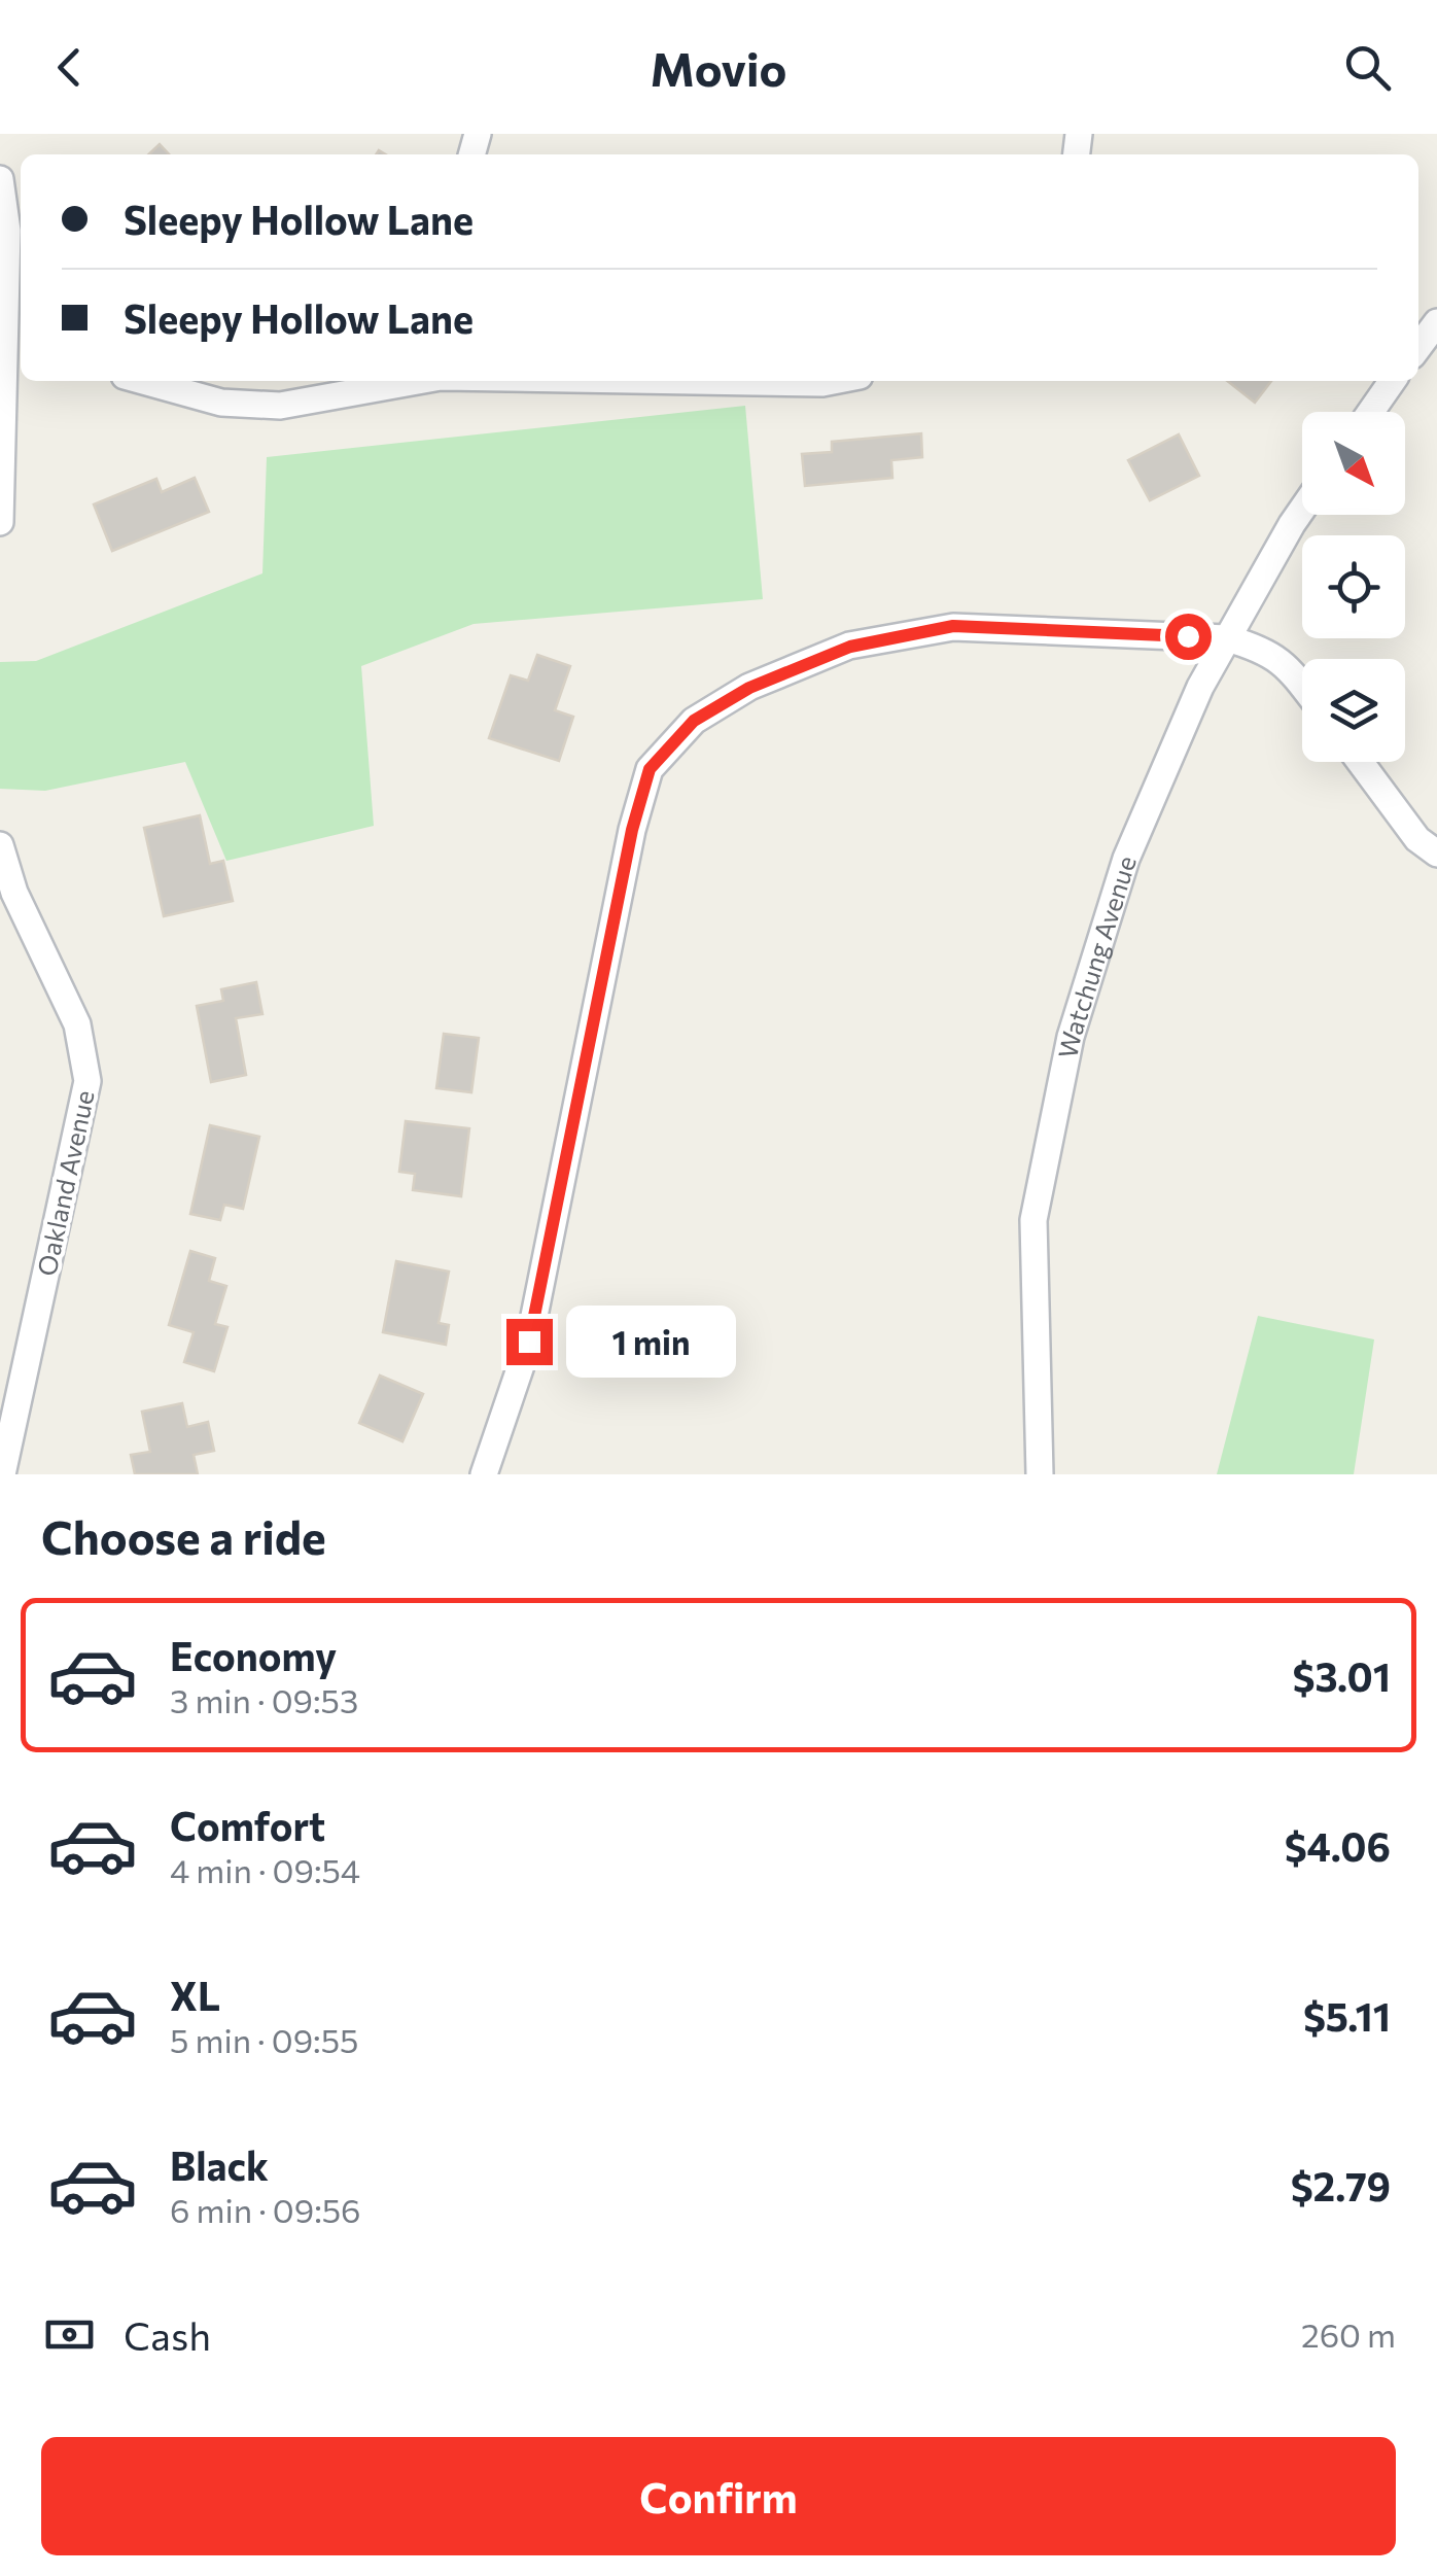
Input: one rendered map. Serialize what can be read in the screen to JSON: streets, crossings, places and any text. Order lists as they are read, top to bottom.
{
  "streets": {
    "street": ["Watchung Avenue", "Oakland Avenue"]
  },
  "north": "bottom right",
  "page": {
    "header": "Movio",
    "banner": ["Sleepy Hollow Lane", "Sleepy Hollow Lane"],
    "bubble": "1 min",
    "heading": "Choose a ride",
    "list": [
      {
        "name": "Economy",
        "note": "3 min · 09:53",
        "value": "$3.01"
      },
      {
        "name": "Comfort",
        "note": "4 min · 09:54",
        "value": "$4.06"
      },
      {
        "name": "XL",
        "note": "5 min · 09:55",
        "value": "$5.11"
      },
      {
        "name": "Black",
        "note": "6 min · 09:56",
        "value": "$2.79"
      }
    ],
    "pay": ["Cash", "260 m"],
    "buttons": "Confirm"
  }
}
